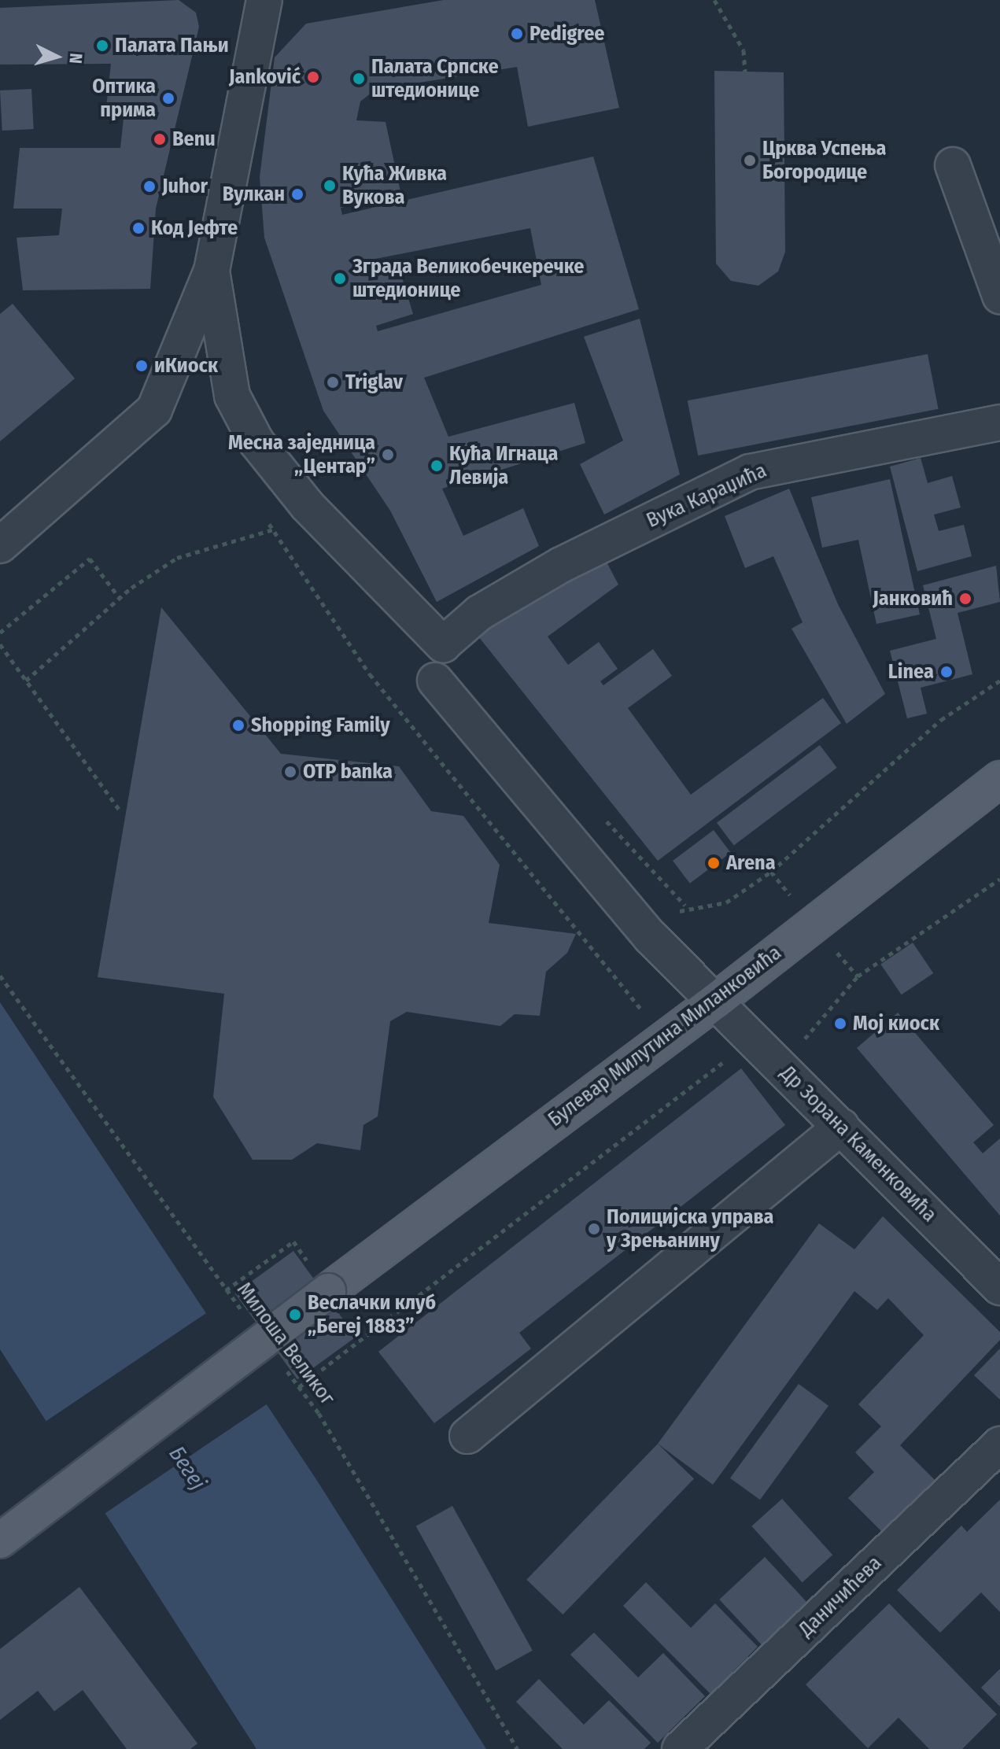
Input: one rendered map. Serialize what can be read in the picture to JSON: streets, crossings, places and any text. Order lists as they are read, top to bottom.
{
  "streets": {
    "main road": ["Булевар Милутина Миланковића"],
    "street": ["Вука Караџића", "Др Зорана Каменковића", "Даничићева"],
    "path": ["Милоша Великог"]
  },
  "crossings": [
    ["Булевар Милутина Миланковића", "Др Зорана Каменковића"]
  ],
  "water": ["Бегеј"],
  "places": [
    "Pedigree",
    "Палата Пањи",
    "Janković",
    "Палата Српске штедионице",
    "Оптика прима",
    "Benu",
    "Црква Успења Богородице",
    "Кућа Живка Вукова",
    "Juhor",
    "Вулкан",
    "Код Јефте",
    "Зграда Великобечкеречке штедионице",
    "иКиоск",
    "Triglav",
    "Месна заједница „Центар”",
    "Кућа Игнаца Левија",
    "Јанковић",
    "Linea",
    "Shopping Family",
    "OTP banka",
    "Arena",
    "Мој киоск",
    "Полицијска управа у Зрењанину",
    "Веслачки клуб „Бегеј 1883”"
  ],
  "north": "right"
}
